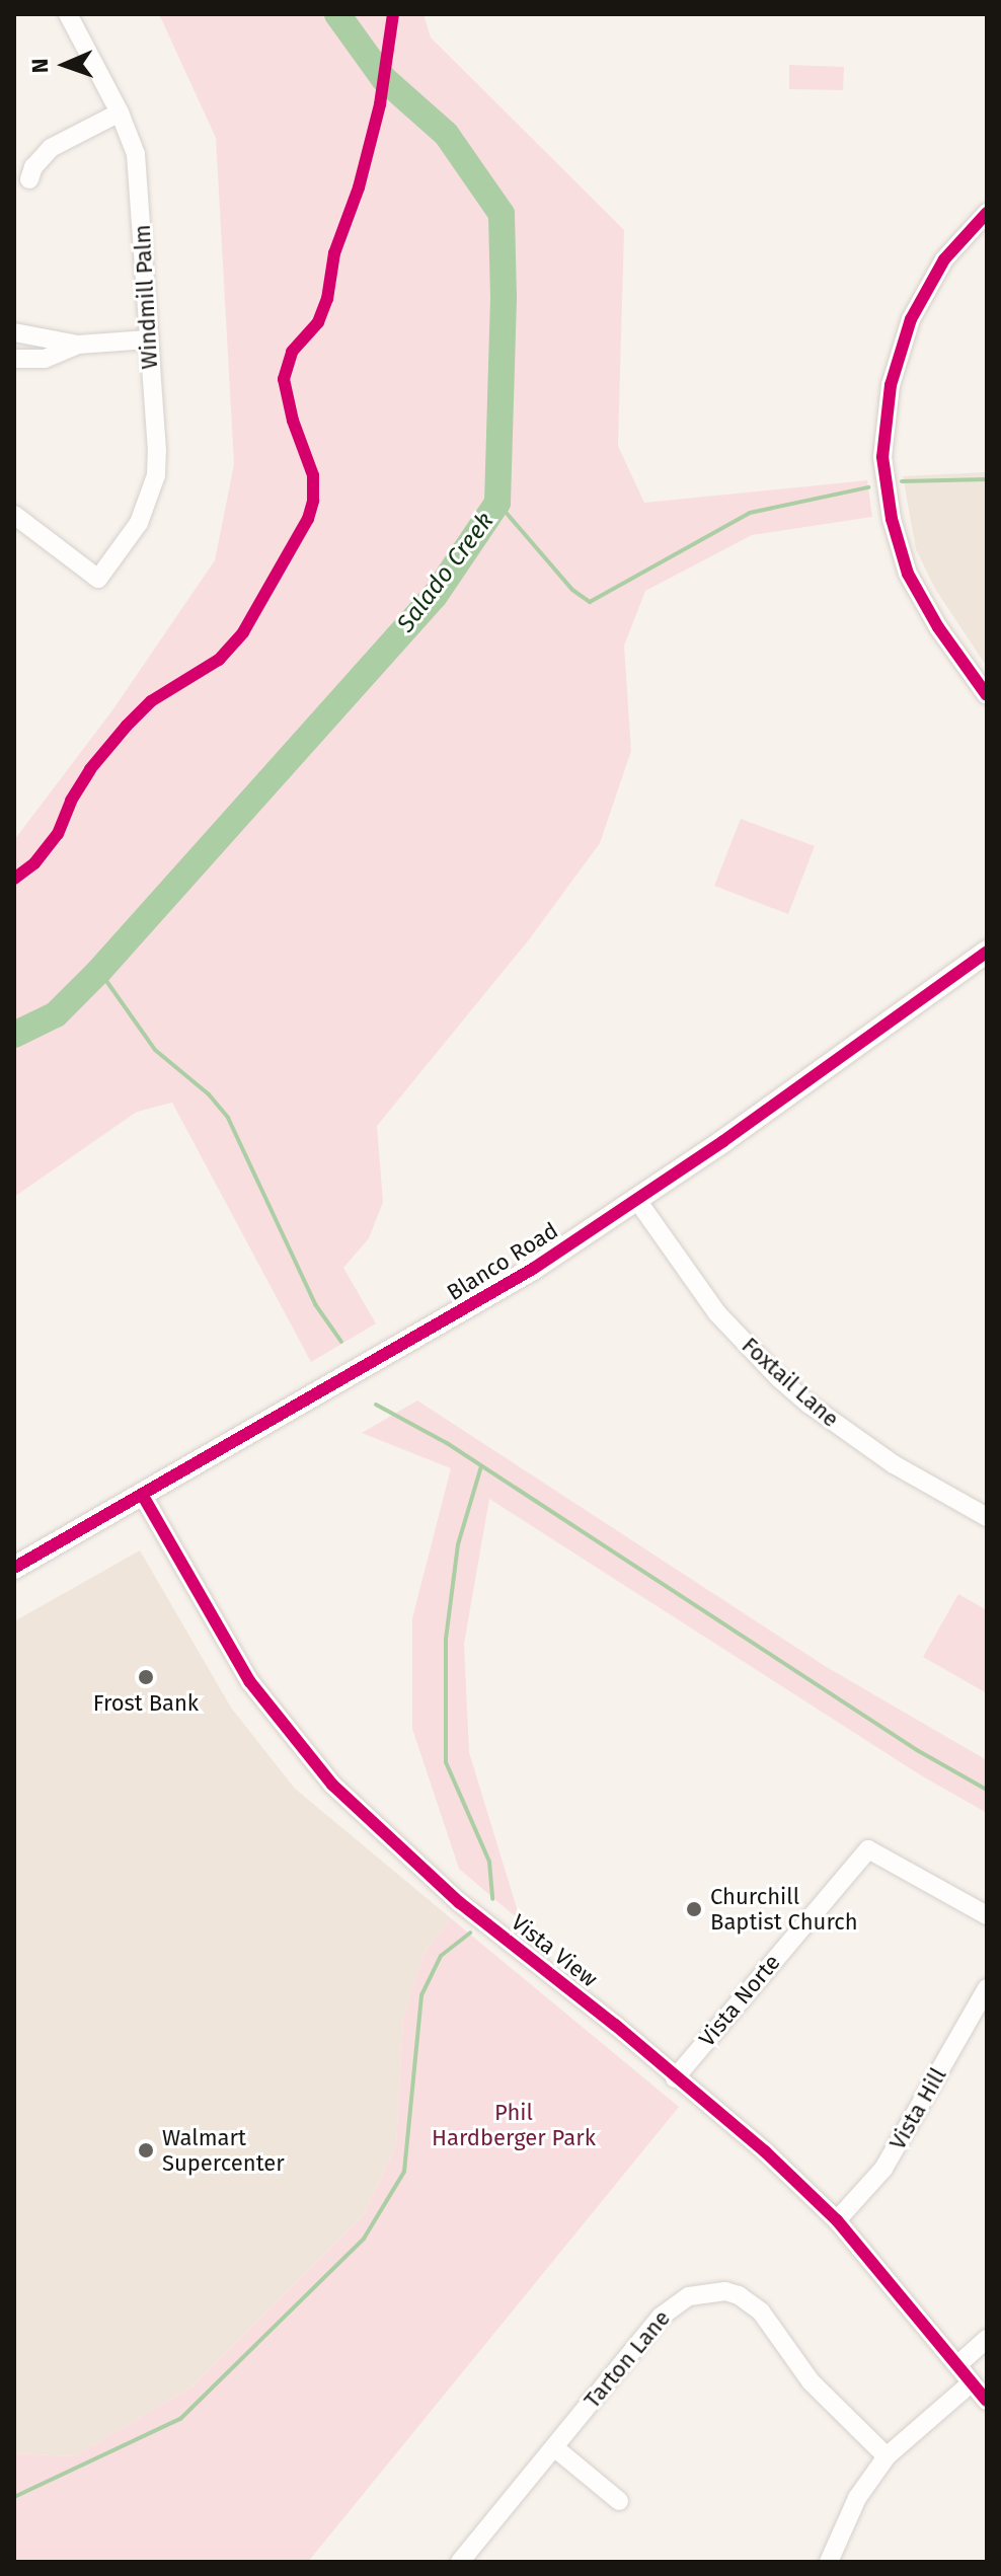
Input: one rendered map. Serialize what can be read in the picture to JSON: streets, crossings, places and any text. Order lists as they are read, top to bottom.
{
  "streets": {
    "main road": ["Blanco Road"],
    "street": [
      "Windmill Palm",
      "Foxtail Lane",
      "Vista View",
      "Vista Norte",
      "Vista Hill",
      "Tarton Lane"
    ]
  },
  "crossings": [
    ["Blanco Road", "Foxtail Lane"],
    ["Blanco Road", "Vista View"],
    ["Vista View", "Vista Norte"],
    ["Vista View", "Vista Hill"]
  ],
  "water": ["Salado Creek"],
  "parks": ["Phil Hardberger Park"],
  "places": ["Frost Bank", "Churchill Baptist Church", "Walmart Supercenter"],
  "north": "left"
}
